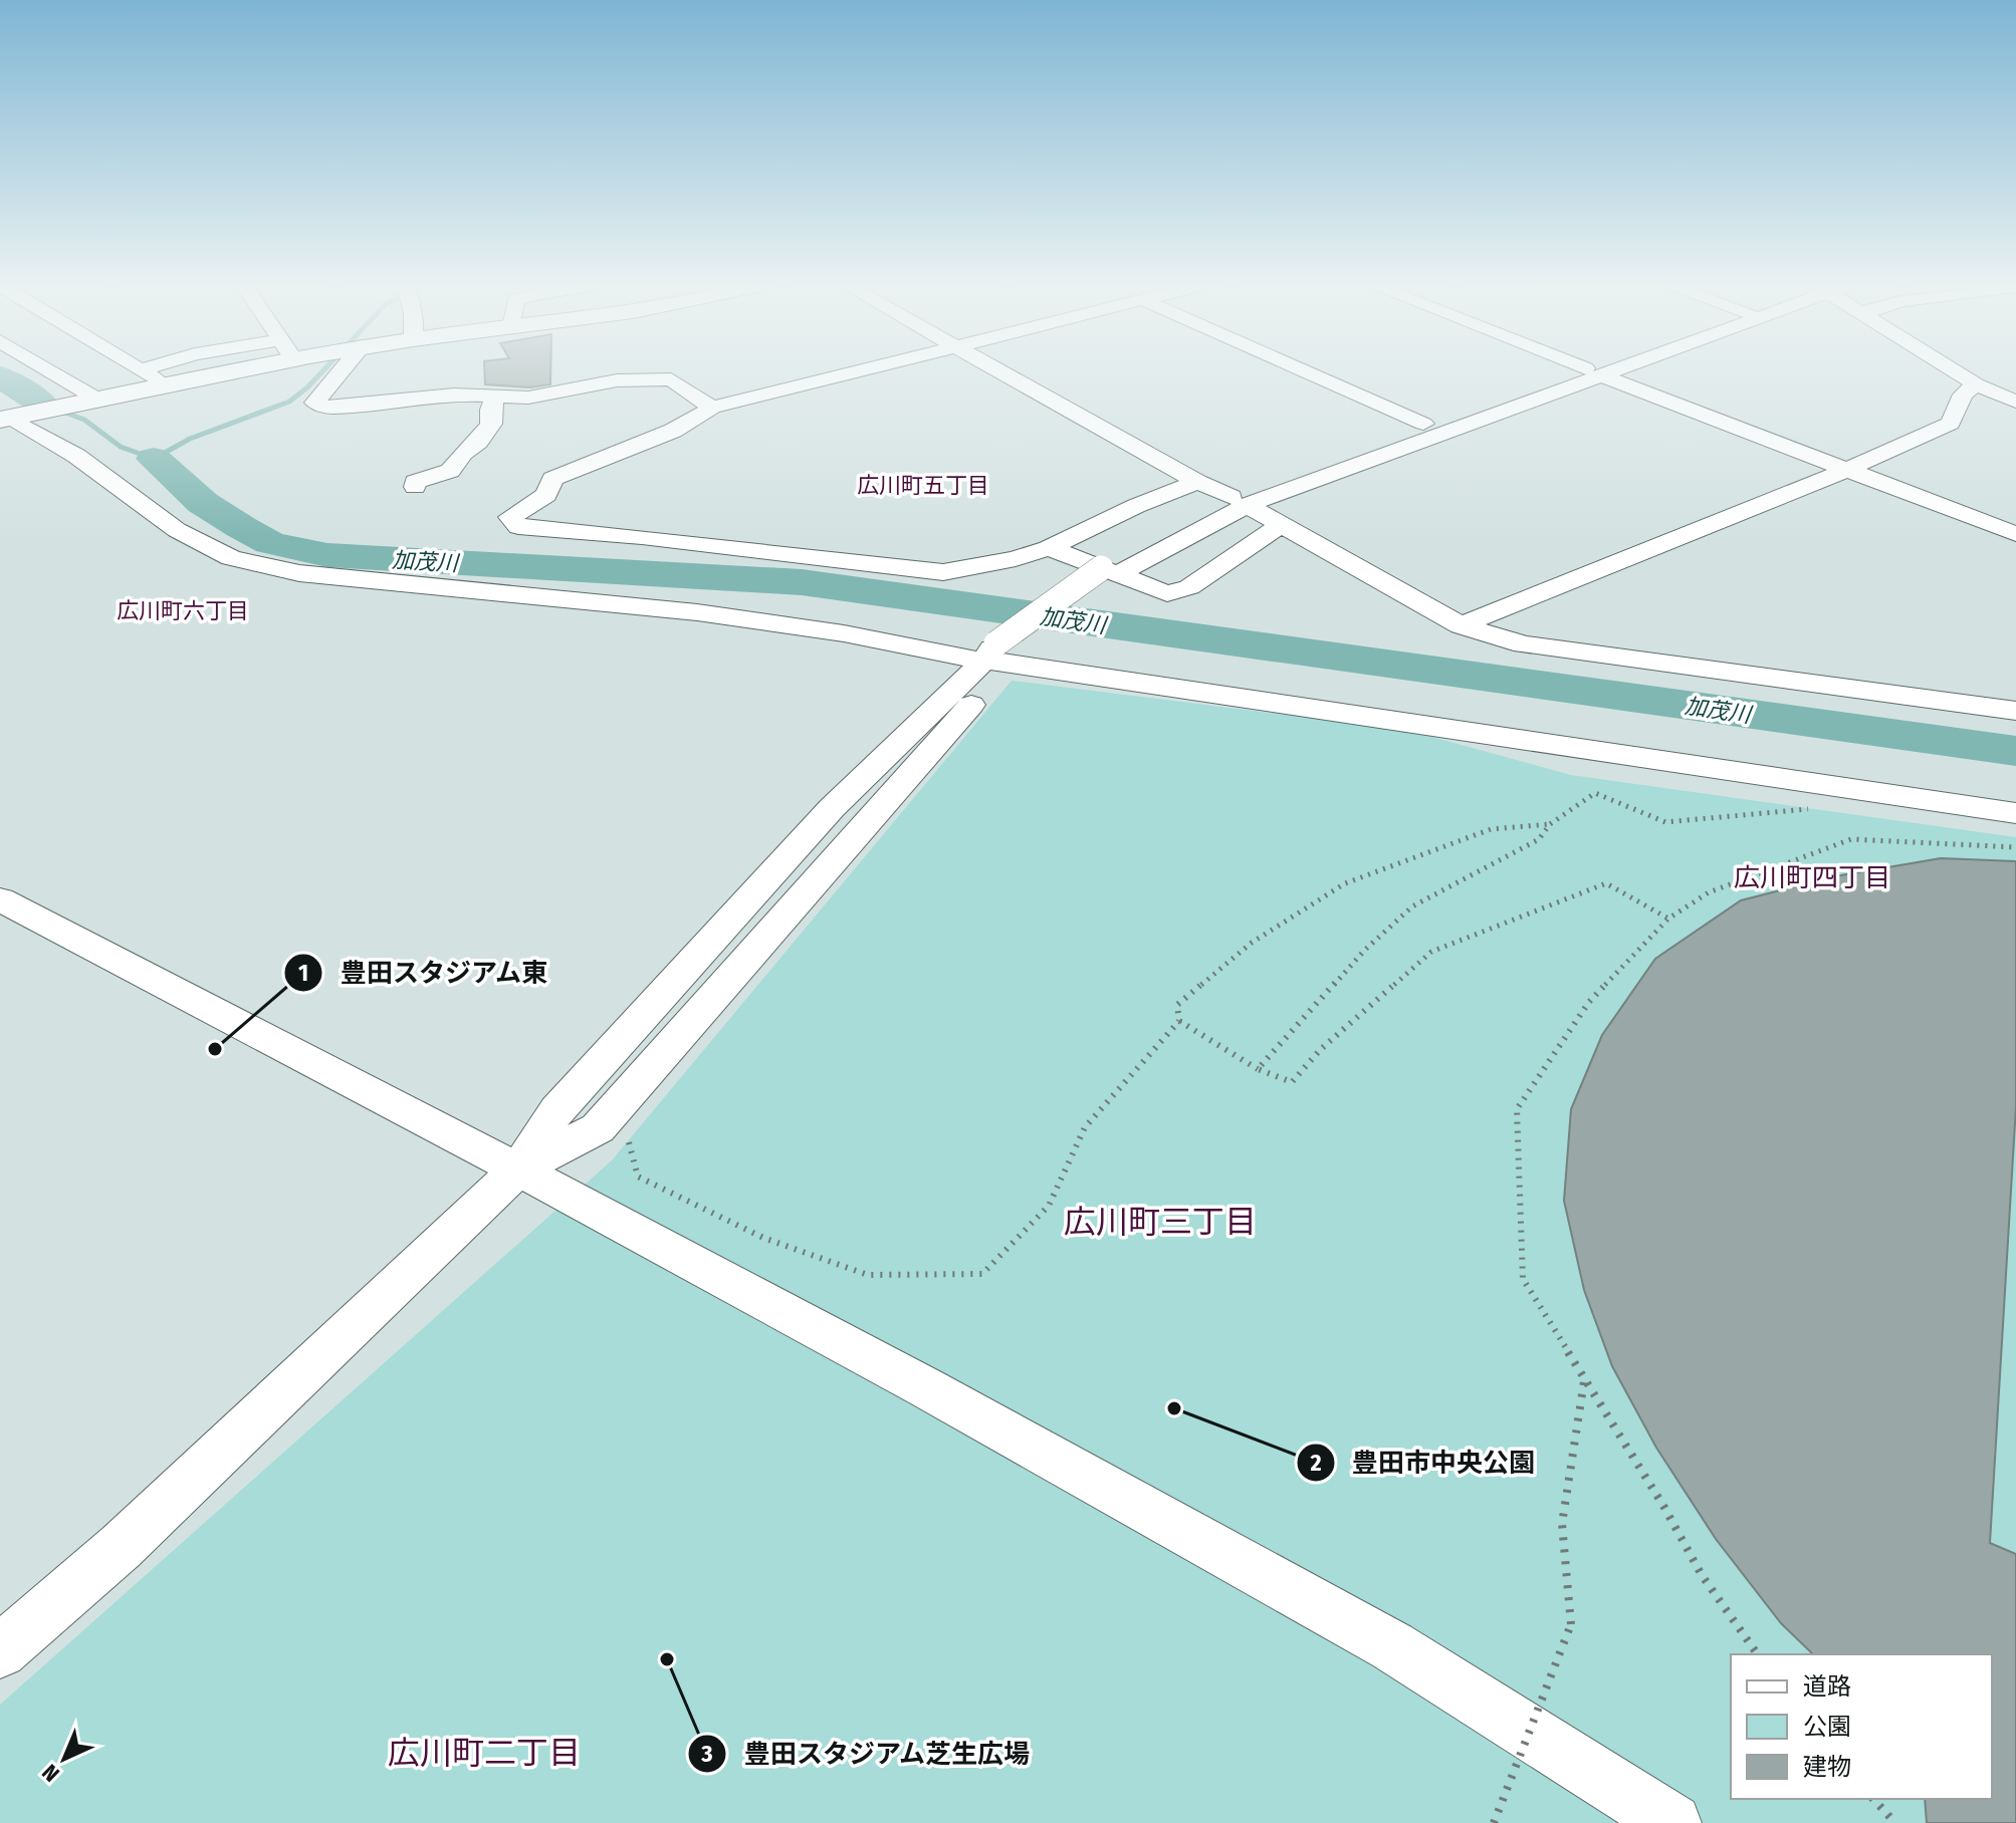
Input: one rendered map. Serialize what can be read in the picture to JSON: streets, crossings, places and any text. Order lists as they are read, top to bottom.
{
  "districts": [
    "広川町五丁目",
    "広川町六丁目",
    "広川町四丁目",
    "広川町三丁目",
    "広川町二丁目"
  ],
  "water": ["加茂川"],
  "places": ["豊田スタジアム東", "豊田市中央公園", "豊田スタジアム芝生広場"],
  "legend": ["道路", "公園", "建物"],
  "north": "bottom left"
}
